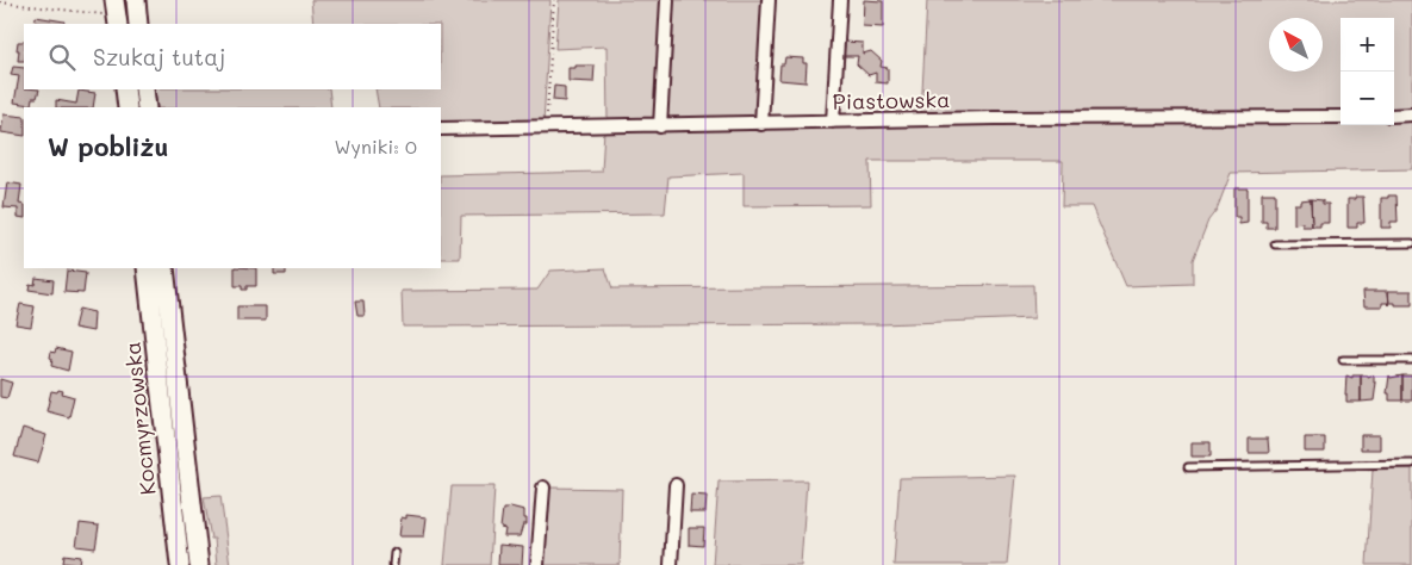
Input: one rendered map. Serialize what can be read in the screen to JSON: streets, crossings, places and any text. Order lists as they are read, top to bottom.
{
  "streets": {
    "main road": ["Kocmyrzowska"],
    "street": ["Piastowska"]
  },
  "north": "top left",
  "page": {
    "map_buttons": ["+", "−"],
    "search": "Szukaj tutaj",
    "heading": ["W pobliżu", "Wyniki: 0"]
  }
}
